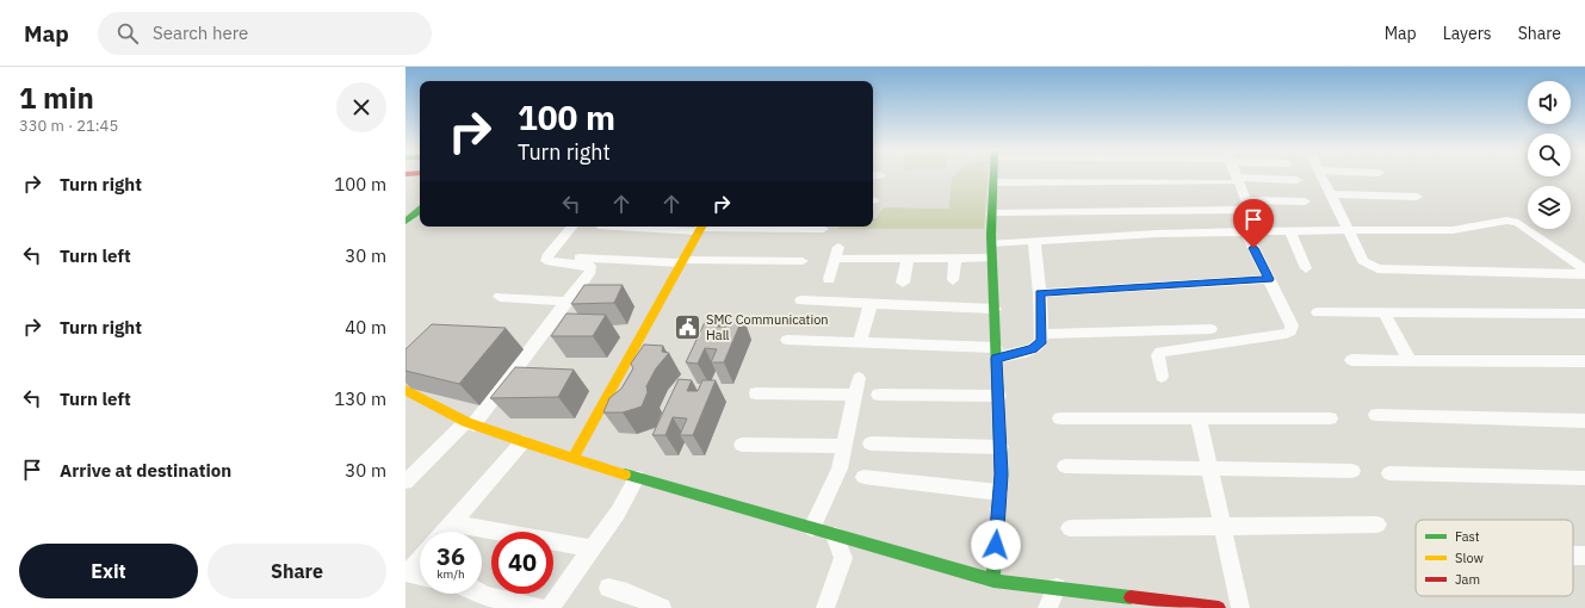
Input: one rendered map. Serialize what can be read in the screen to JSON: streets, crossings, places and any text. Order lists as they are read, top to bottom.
{
  "places": {
    "public building": ["SMC Communication Hall"]
  },
  "legend": ["Fast", "Slow", "Jam"],
  "page": {
    "header": "Map",
    "search": "Search here",
    "nav": ["Map", "Layers", "Share"],
    "heading": ["1 min", "330 m · 21:45"],
    "turn": ["100 m", "Turn right"],
    "list": [
      {
        "name": "Turn right",
        "value": "100 m"
      },
      {
        "name": "Turn left",
        "value": "30 m"
      },
      {
        "name": "Turn right",
        "value": "40 m"
      },
      {
        "name": "Turn left",
        "value": "130 m"
      },
      {
        "name": "Arrive at destination",
        "value": "30 m"
      }
    ],
    "speed": "36 km/h",
    "limit": "40",
    "buttons": ["Exit", "Share"]
  }
}
